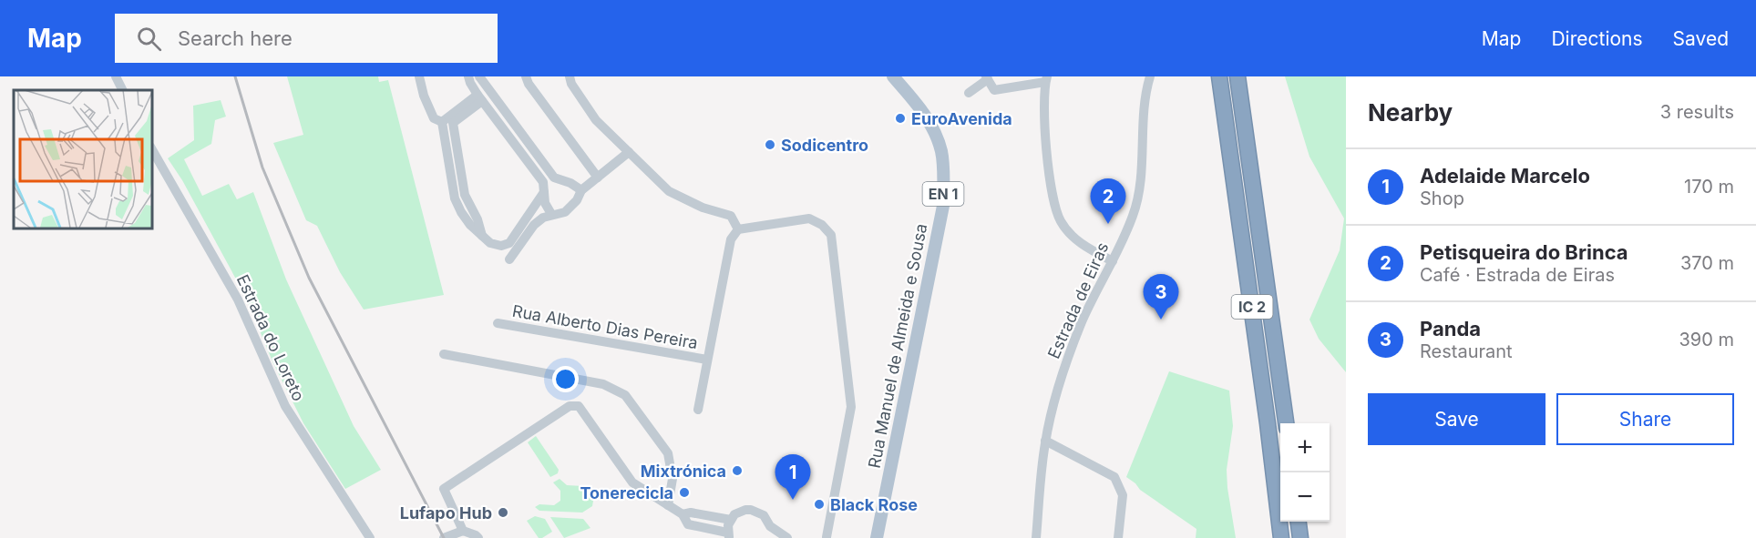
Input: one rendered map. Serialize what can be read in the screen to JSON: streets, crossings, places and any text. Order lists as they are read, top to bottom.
{
  "streets": {
    "highway": ["IC 2"],
    "main road": ["EN 1", "Rua Manuel de Almeida e Sousa"],
    "street": ["Estrada de Eiras", "Rua Alberto Dias Pereira", "Estrada do Loreto"]
  },
  "places": [
    "EuroAvenida",
    "Sodicentro",
    "Mixtrónica",
    "Tonerecicla",
    "Black Rose",
    "Lufapo Hub"
  ],
  "page": {
    "header": "Map",
    "search": "Search here",
    "nav": ["Map", "Directions", "Saved"],
    "heading": ["Nearby", "3 results"],
    "list": [
      {
        "mark": "1",
        "name": "Adelaide Marcelo",
        "note": "Shop",
        "value": "170 m"
      },
      {
        "mark": "2",
        "name": "Petisqueira do Brinca",
        "note": "Café · Estrada de Eiras",
        "value": "370 m"
      },
      {
        "mark": "3",
        "name": "Panda",
        "note": "Restaurant",
        "value": "390 m"
      }
    ],
    "pins": ["2", "3", "1"],
    "buttons": ["Save", "Share"],
    "map_buttons": ["+", "−"]
  }
}
